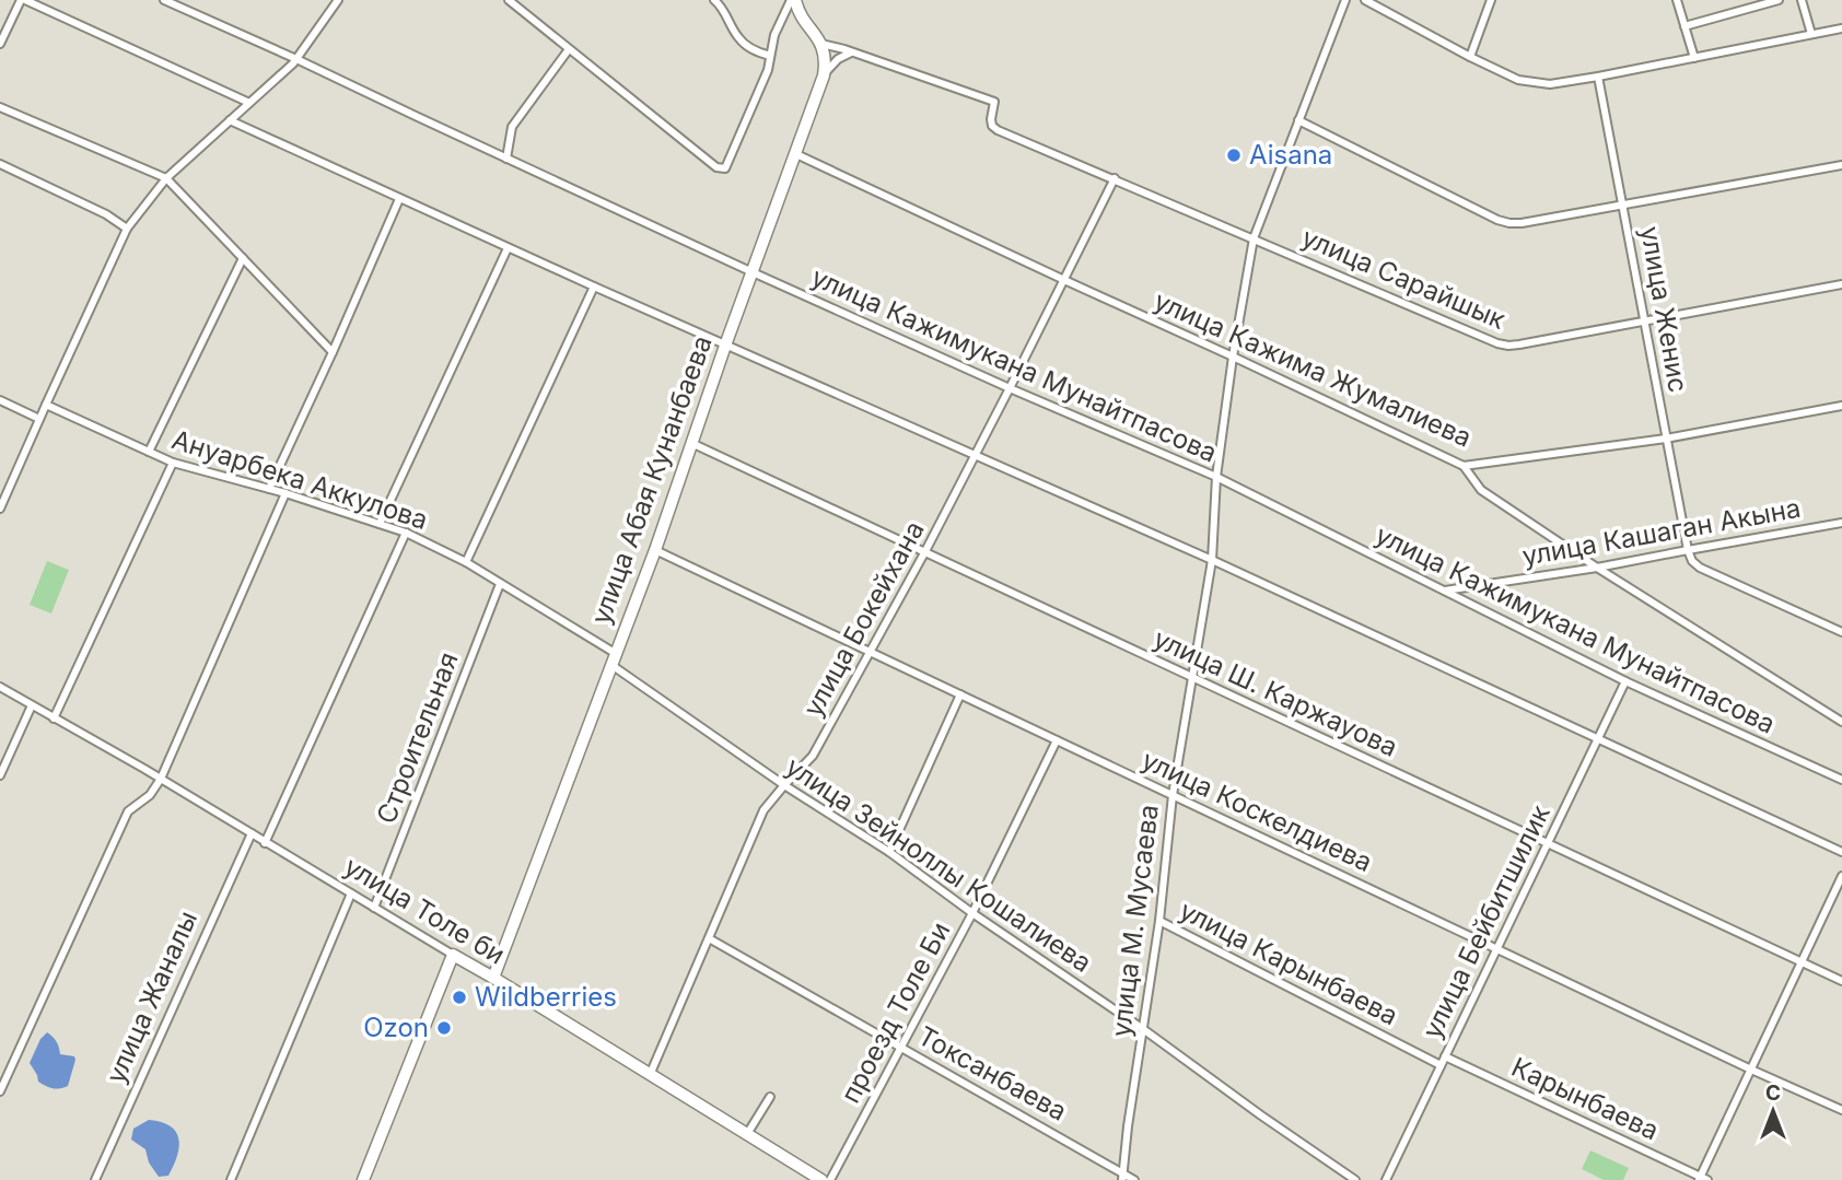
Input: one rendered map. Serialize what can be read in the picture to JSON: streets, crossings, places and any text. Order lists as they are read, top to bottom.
{
  "streets": {
    "street": [
      "улица Сарайшык",
      "улица Женис",
      "улица Кажимукана Мунайтпасова",
      "улица Кажима Жумалиева",
      "Ануарбека Аккулова",
      "улица Абая Кунанбаева",
      "улица Кашаган Акына",
      "улица Бокейхана",
      "улица Ш. Каржауова",
      "Строительная",
      "улица Коскелдиева",
      "улица Зейноллы Кошалиева",
      "улица Толе би",
      "улица М. Мусаева",
      "улица Бейбитшилик",
      "улица Карынбаева",
      "улица Жаналы",
      "проезд Толе Би",
      "Токсанбаева",
      "Карынбаева"
    ]
  },
  "crossings": [
    ["улица Сарайшык", "улица Женис"],
    ["улица Сарайшык", "улица Бокейхана"],
    ["улица Сарайшык", "улица М. Мусаева"],
    ["улица Женис", "улица Кажима Жумалиева"],
    ["улица Женис", "улица Кашаган Акына"],
    ["улица Кажимукана Мунайтпасова", "улица Абая Кунанбаева"],
    ["улица Кажимукана Мунайтпасова", "улица Кашаган Акына"],
    ["улица Кажимукана Мунайтпасова", "улица Бокейхана"],
    ["улица Кажимукана Мунайтпасова", "улица М. Мусаева"],
    ["улица Кажимукана Мунайтпасова", "улица Бейбитшилик"],
    ["улица Кажима Жумалиева", "улица Абая Кунанбаева"],
    ["улица Кажима Жумалиева", "улица Бокейхана"],
    ["улица Кажима Жумалиева", "улица М. Мусаева"],
    ["Ануарбека Аккулова", "улица Абая Кунанбаева"],
    ["Ануарбека Аккулова", "Строительная"],
    ["улица Абая Кунанбаева", "улица Ш. Каржауова"],
    ["улица Абая Кунанбаева", "улица Коскелдиева"],
    ["улица Абая Кунанбаева", "улица Зейноллы Кошалиева"],
    ["улица Абая Кунанбаева", "улица Толе би"],
    ["улица Бокейхана", "улица Ш. Каржауова"],
    ["улица Бокейхана", "улица Коскелдиева"],
    ["улица Бокейхана", "улица Зейноллы Кошалиева"],
    ["улица Бокейхана", "улица Толе би"],
    ["улица Бокейхана", "Токсанбаева"],
    ["улица Ш. Каржауова", "улица М. Мусаева"],
    ["улица Ш. Каржауова", "улица Бейбитшилик"],
    ["Строительная", "улица Толе би"],
    ["улица Коскелдиева", "улица М. Мусаева"],
    ["улица Коскелдиева", "улица Бейбитшилик"],
    ["улица Коскелдиева", "проезд Толе Би"],
    ["улица Зейноллы Кошалиева", "улица М. Мусаева"],
    ["улица Зейноллы Кошалиева", "проезд Толе Би"],
    ["улица Толе би", "улица Жаналы"],
    ["улица М. Мусаева", "улица Карынбаева"],
    ["улица М. Мусаева", "Токсанбаева"],
    ["улица Бейбитшилик", "улица Карынбаева"],
    ["улица Бейбитшилик", "Карынбаева"],
    ["проезд Толе Би", "Токсанбаева"]
  ],
  "places": ["Aisana", "Wildberries", "Ozon"],
  "north": "top"
}
